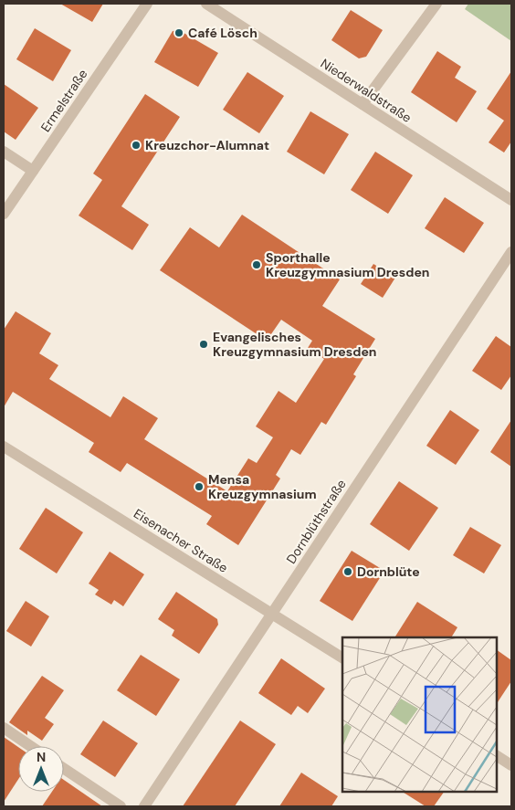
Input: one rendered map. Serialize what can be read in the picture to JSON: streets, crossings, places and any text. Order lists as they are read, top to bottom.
{
  "streets": {
    "street": [
      "Niederwaldstraße",
      "Ermelstraße",
      "Dornblüthstraße",
      "Eisenacher Straße"
    ]
  },
  "crossings": [
    ["Dornblüthstraße", "Eisenacher Straße"]
  ],
  "places": [
    "Café Lösch",
    "Kreuzchor-Alumnat",
    "Sporthalle Kreuzgymnasium Dresden",
    "Evangelisches Kreuzgymnasium Dresden",
    "Mensa Kreuzgymnasium",
    "Dornblüte"
  ],
  "north": "top"
}
